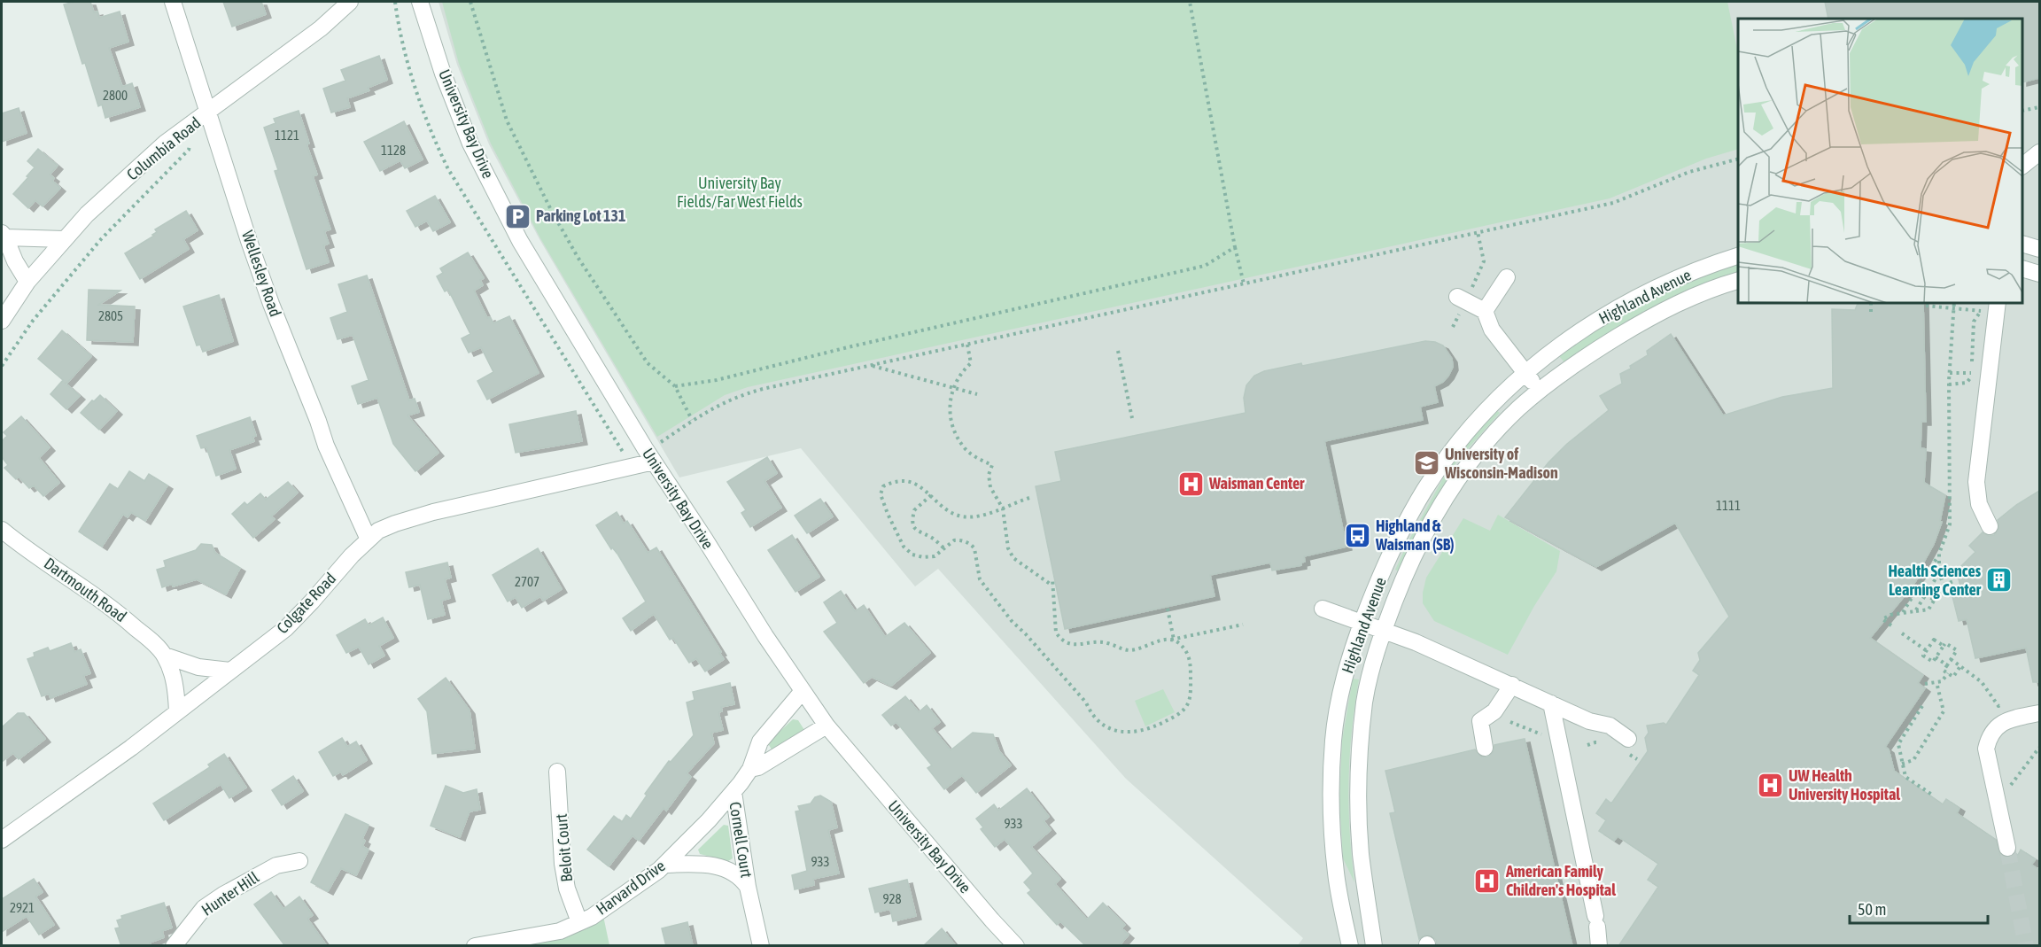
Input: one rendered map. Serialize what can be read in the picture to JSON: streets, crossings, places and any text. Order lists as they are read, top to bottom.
{
  "streets": {
    "street": [
      "University Bay Drive",
      "Columbia Road",
      "Wellesley Road",
      "Highland Avenue",
      "Dartmouth Road",
      "Colgate Road",
      "Cornell Court",
      "Beloit Court",
      "Harvard Drive",
      "Hunter Hill"
    ]
  },
  "crossings": [
    ["University Bay Drive", "Colgate Road"],
    ["University Bay Drive", "Harvard Drive"],
    ["Columbia Road", "Wellesley Road"],
    ["Wellesley Road", "Colgate Road"],
    ["Dartmouth Road", "Colgate Road"],
    ["Cornell Court", "Harvard Drive"],
    ["Beloit Court", "Harvard Drive"]
  ],
  "parks": ["University Bay Fields/Far West Fields"],
  "places": {
    "parking": ["Parking Lot 131"],
    "school or university": ["University of Wisconsin-Madison"],
    "hospital": ["Waisman Center", "UW Health University Hospital", "American Family Children's Hospital"],
    "bus stop": ["Highland & Waisman (SB)"],
    "building": ["Health Sciences Learning Center"]
  },
  "house_numbers": [
    "2800",
    "1121",
    "1128",
    "2805",
    "1111",
    "2707",
    "933",
    "933",
    "928",
    "2921"
  ],
  "scale_bar": "50 m"
}
